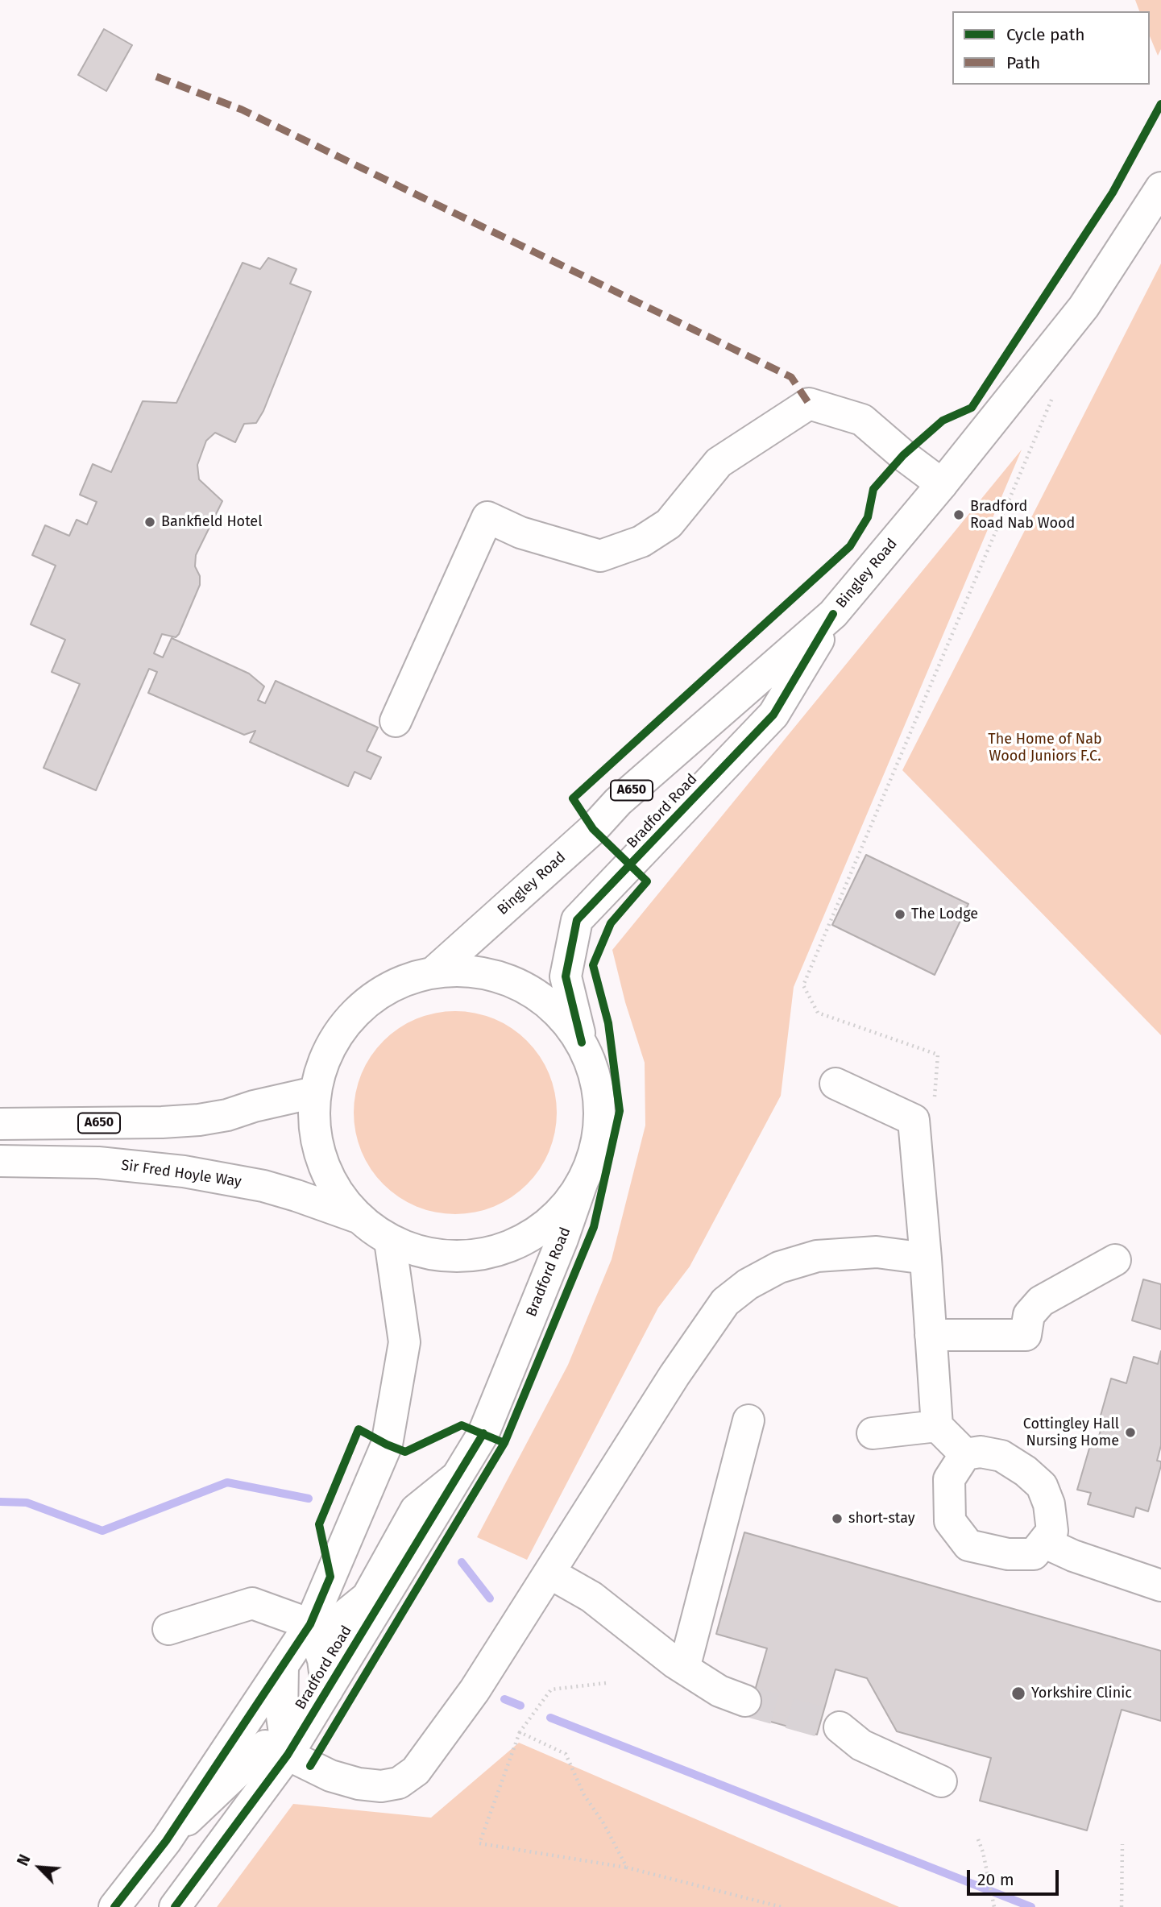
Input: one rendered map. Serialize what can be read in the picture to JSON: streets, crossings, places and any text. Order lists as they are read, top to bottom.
{
  "streets": {
    "main road": [
      "Bingley Road",
      "A650",
      "Bradford Road",
      "Sir Fred Hoyle Way"
    ]
  },
  "crossings": [
    ["Bingley Road", "A650"],
    ["Bingley Road", "Bradford Road"],
    ["A650", "Bradford Road"],
    ["A650", "Sir Fred Hoyle Way"]
  ],
  "parks": ["The Home of Nab Wood Juniors F.C."],
  "places": [
    "Bradford Road Nab Wood",
    "Bankfield Hotel",
    "The Lodge",
    "Cottingley Hall Nursing Home",
    "short-stay",
    "Yorkshire Clinic"
  ],
  "legend": ["Cycle path", "Path"],
  "scale_bar": "20 m",
  "north": "top left"
}
